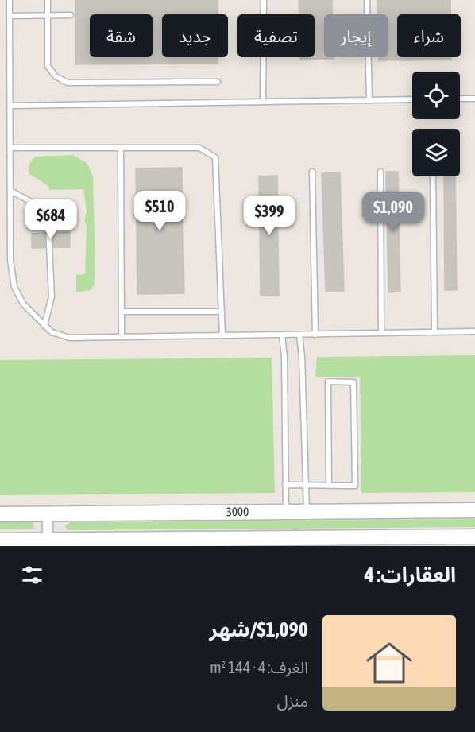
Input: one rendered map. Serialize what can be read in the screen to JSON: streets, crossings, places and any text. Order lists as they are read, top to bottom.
{
  "streets": {
    "street": ["3000"]
  },
  "page": {
    "chip": [
      "شراء",
      "إيجار",
      "تصفية",
      "جديد",
      "شقة"
    ],
    "price": [
      "$510",
      "$1,090",
      "$399",
      "$684"
    ],
    "heading": "العقارات: 4",
    "list": [
      {
        "name": "$1,090/شهر",
        "note": "الغرف: 4 · 144 m² · منزل"
      }
    ]
  }
}
